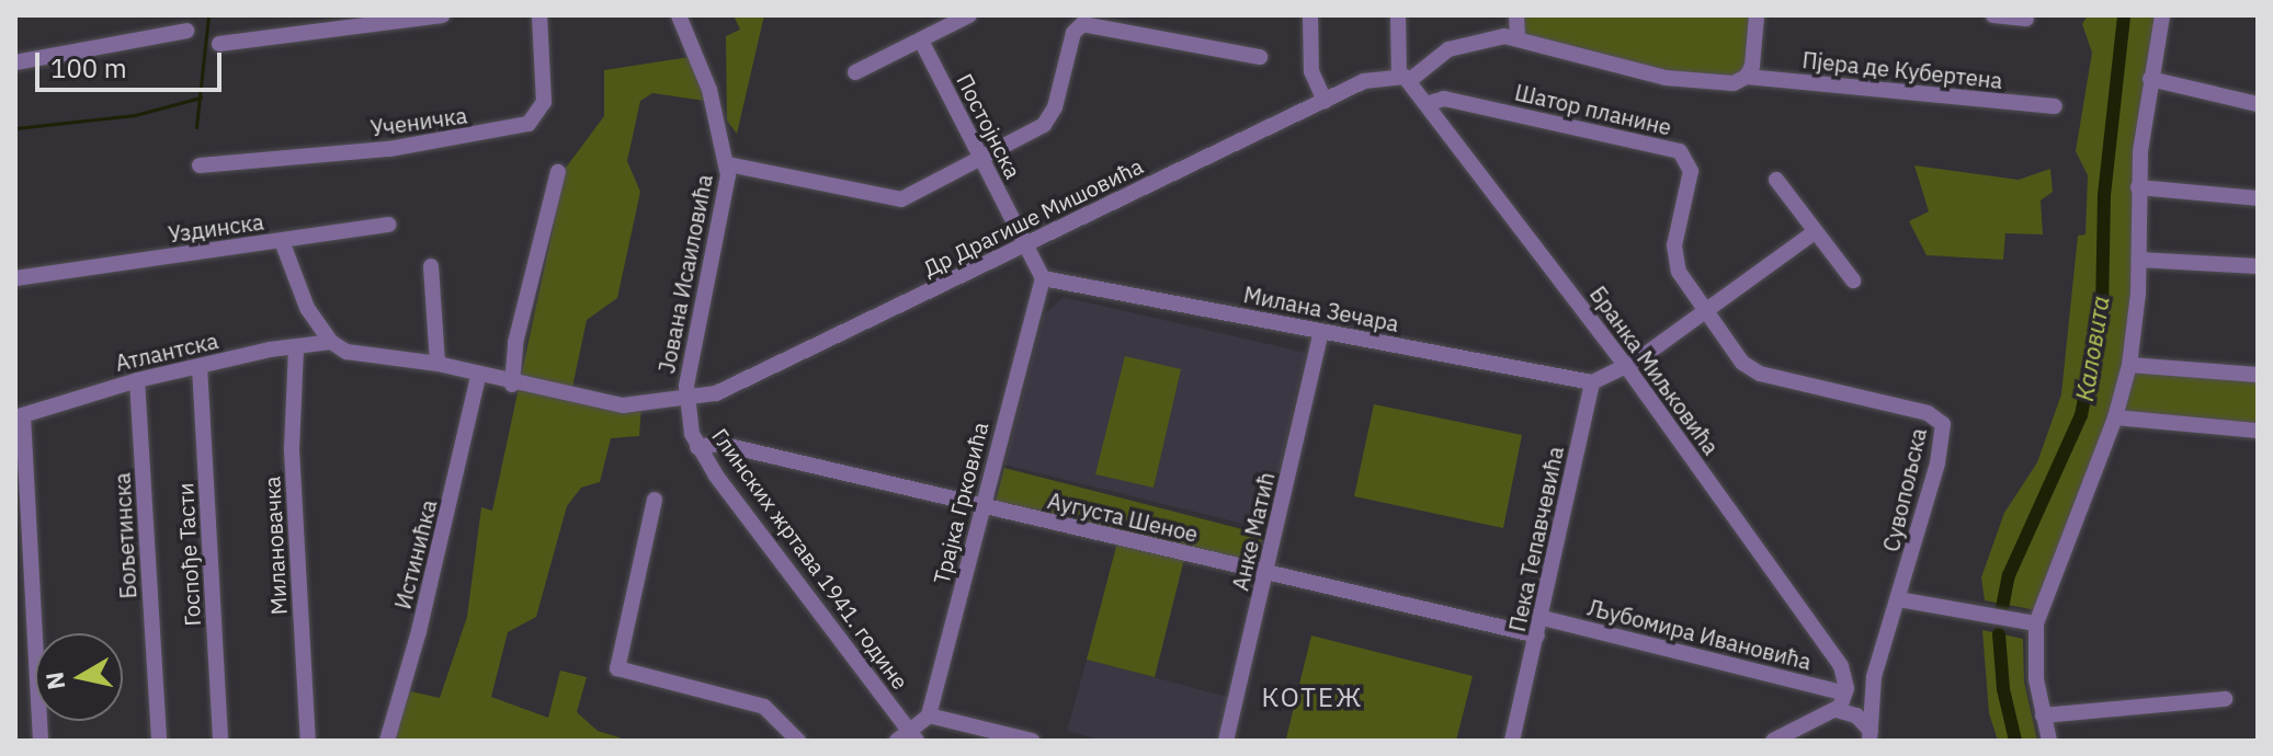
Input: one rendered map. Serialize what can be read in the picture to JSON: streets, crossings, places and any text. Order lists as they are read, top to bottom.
{
  "streets": {
    "street": [
      "Пјера де Кубертена",
      "Шатор планине",
      "Ученичка",
      "Постојнска",
      "Др Драгише Мишовића",
      "Уздинска",
      "Јована Исаиловића",
      "Милана Зечара",
      "Атлантска",
      "Бранка Миљковића",
      "Сувопољска",
      "Трајка Грковића",
      "Аугуста Шеное",
      "Анке Матић",
      "Бољетинска",
      "Пека Тепавчевића",
      "Милановачка",
      "Госпође Тасти",
      "Истинићка",
      "Глинских жртава 1941. године",
      "Љубомира Ивановића"
    ]
  },
  "crossings": [
    ["Шатор планине", "Бранка Миљковића"],
    ["Шатор планине", "Сувопољска"],
    ["Постојнска", "Др Драгише Мишовића"],
    ["Постојнска", "Јована Исаиловића"],
    ["Постојнска", "Милана Зечара"],
    ["Постојнска", "Трајка Грковића"],
    ["Др Драгише Мишовића", "Јована Исаиловића"],
    ["Др Драгише Мишовића", "Бранка Миљковића"],
    ["Др Драгише Мишовића", "Глинских жртава 1941. године"],
    ["Уздинска", "Атлантска"],
    ["Јована Исаиловића", "Глинских жртава 1941. године"],
    ["Милана Зечара", "Трајка Грковића"],
    ["Милана Зечара", "Анке Матић"],
    ["Милана Зечара", "Пека Тепавчевића"],
    ["Атлантска", "Бољетинска"],
    ["Атлантска", "Милановачка"],
    ["Атлантска", "Госпође Тасти"],
    ["Бранка Миљковића", "Љубомира Ивановића"],
    ["Трајка Грковића", "Аугуста Шеное"],
    ["Аугуста Шеное", "Анке Матић"],
    ["Аугуста Шеное", "Пека Тепавчевића"],
    ["Аугуста Шеное", "Глинских жртава 1941. године"],
    ["Пека Тепавчевића", "Љубомира Ивановића"]
  ],
  "districts": ["КОТЕЖ"],
  "water": ["Каловита"],
  "scale_bar": "100 m",
  "north": "left"
}
